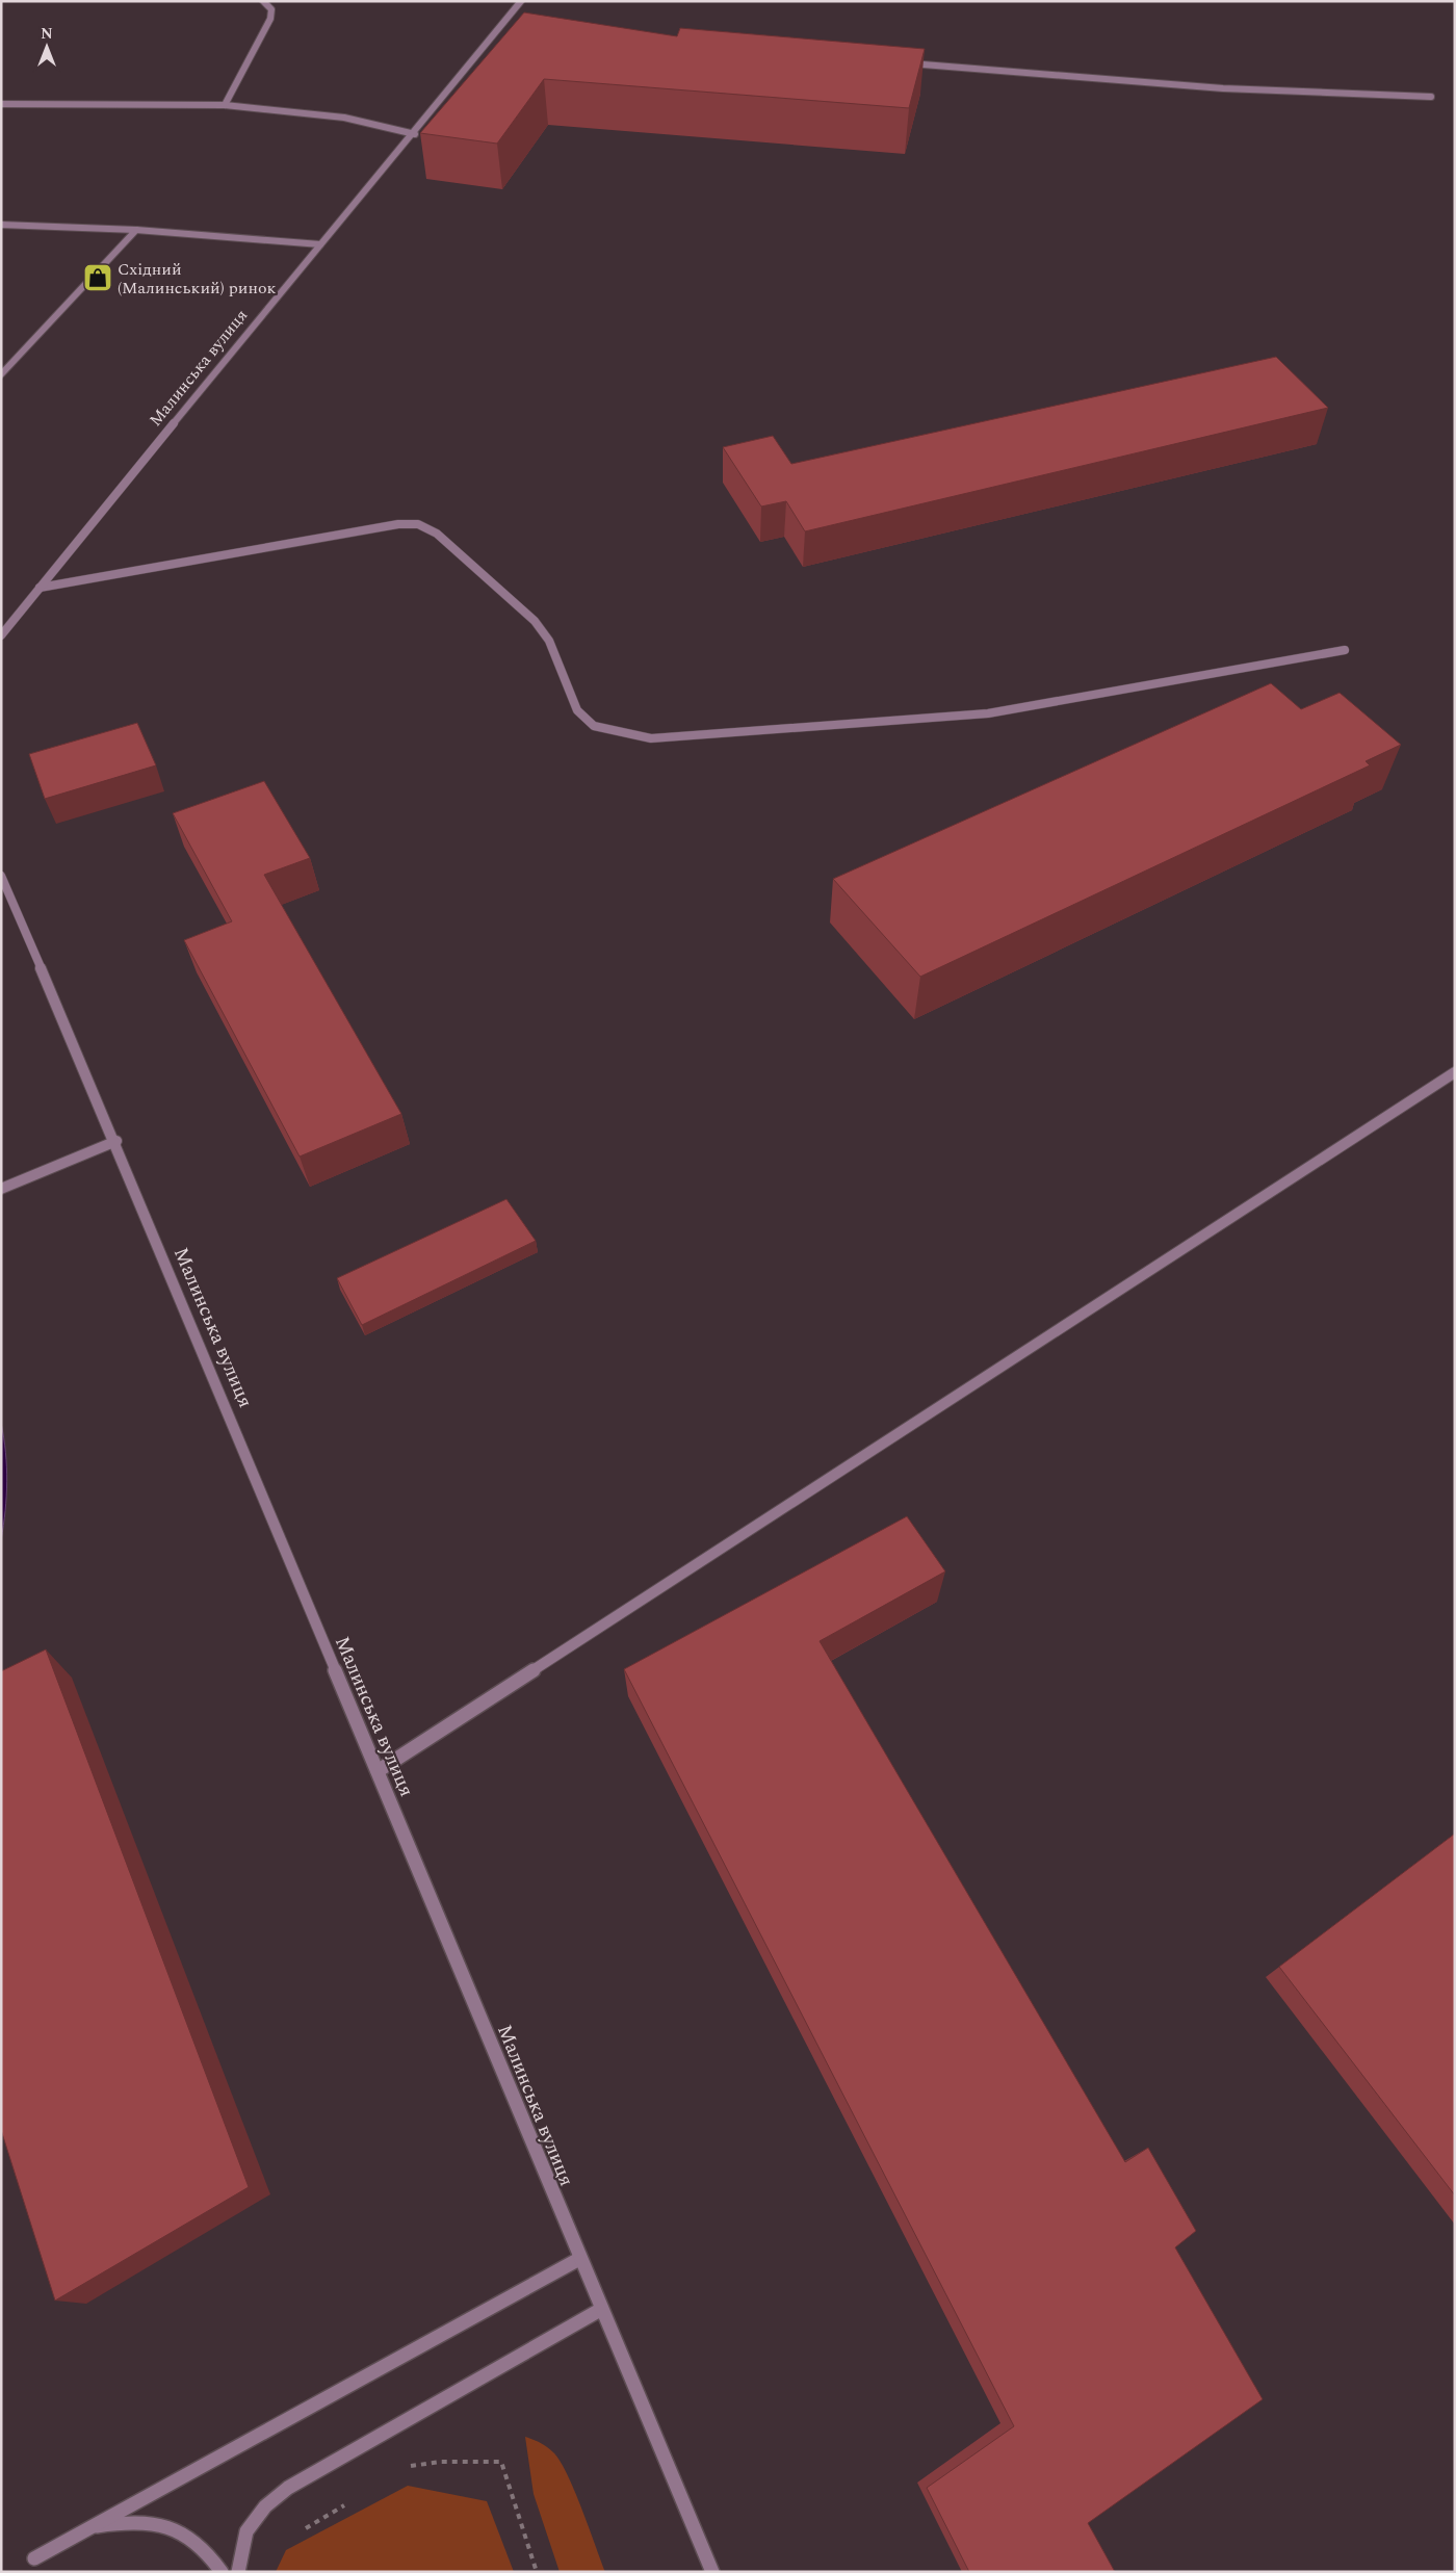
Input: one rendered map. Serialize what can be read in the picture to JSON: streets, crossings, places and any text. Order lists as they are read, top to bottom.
{
  "streets": {
    "street": ["Малинська вулиця"]
  },
  "places": {
    "shop": ["Східний (Малинський) ринок"]
  },
  "north": "top"
}
